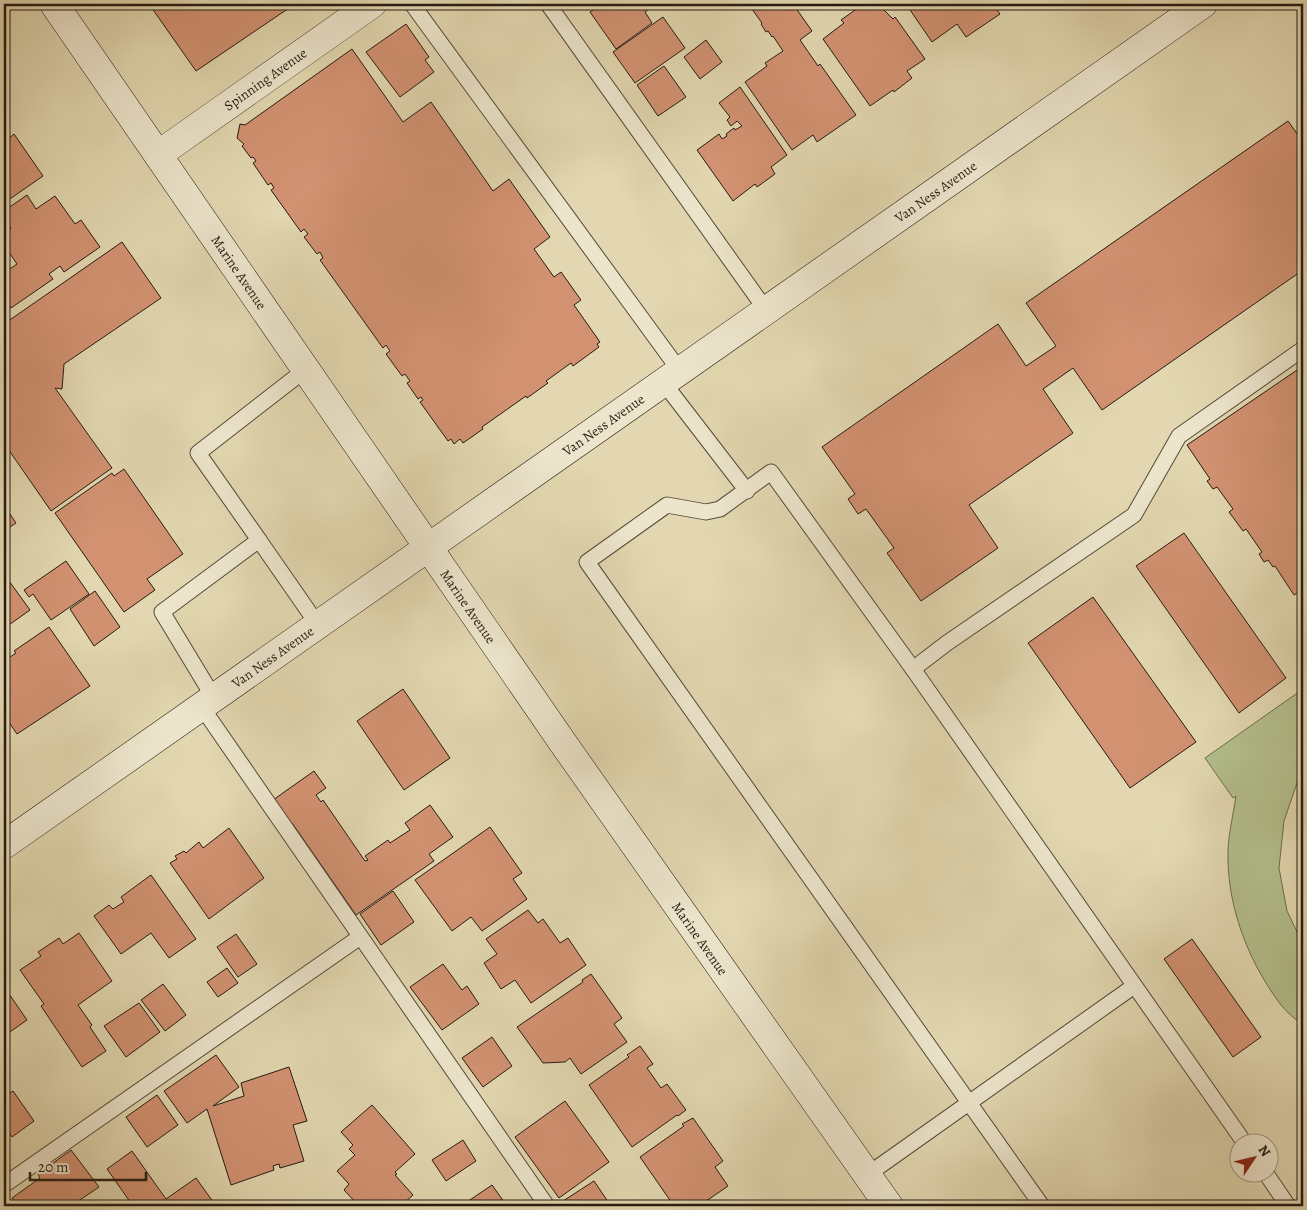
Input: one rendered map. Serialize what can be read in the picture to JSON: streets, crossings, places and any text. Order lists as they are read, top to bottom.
{
  "streets": {
    "main road": ["Spinning Avenue", "Van Ness Avenue", "Marine Avenue"]
  },
  "crossings": [
    ["Spinning Avenue", "Marine Avenue"],
    ["Van Ness Avenue", "Marine Avenue"]
  ],
  "scale_bar": "20 m",
  "north": "top right"
}
